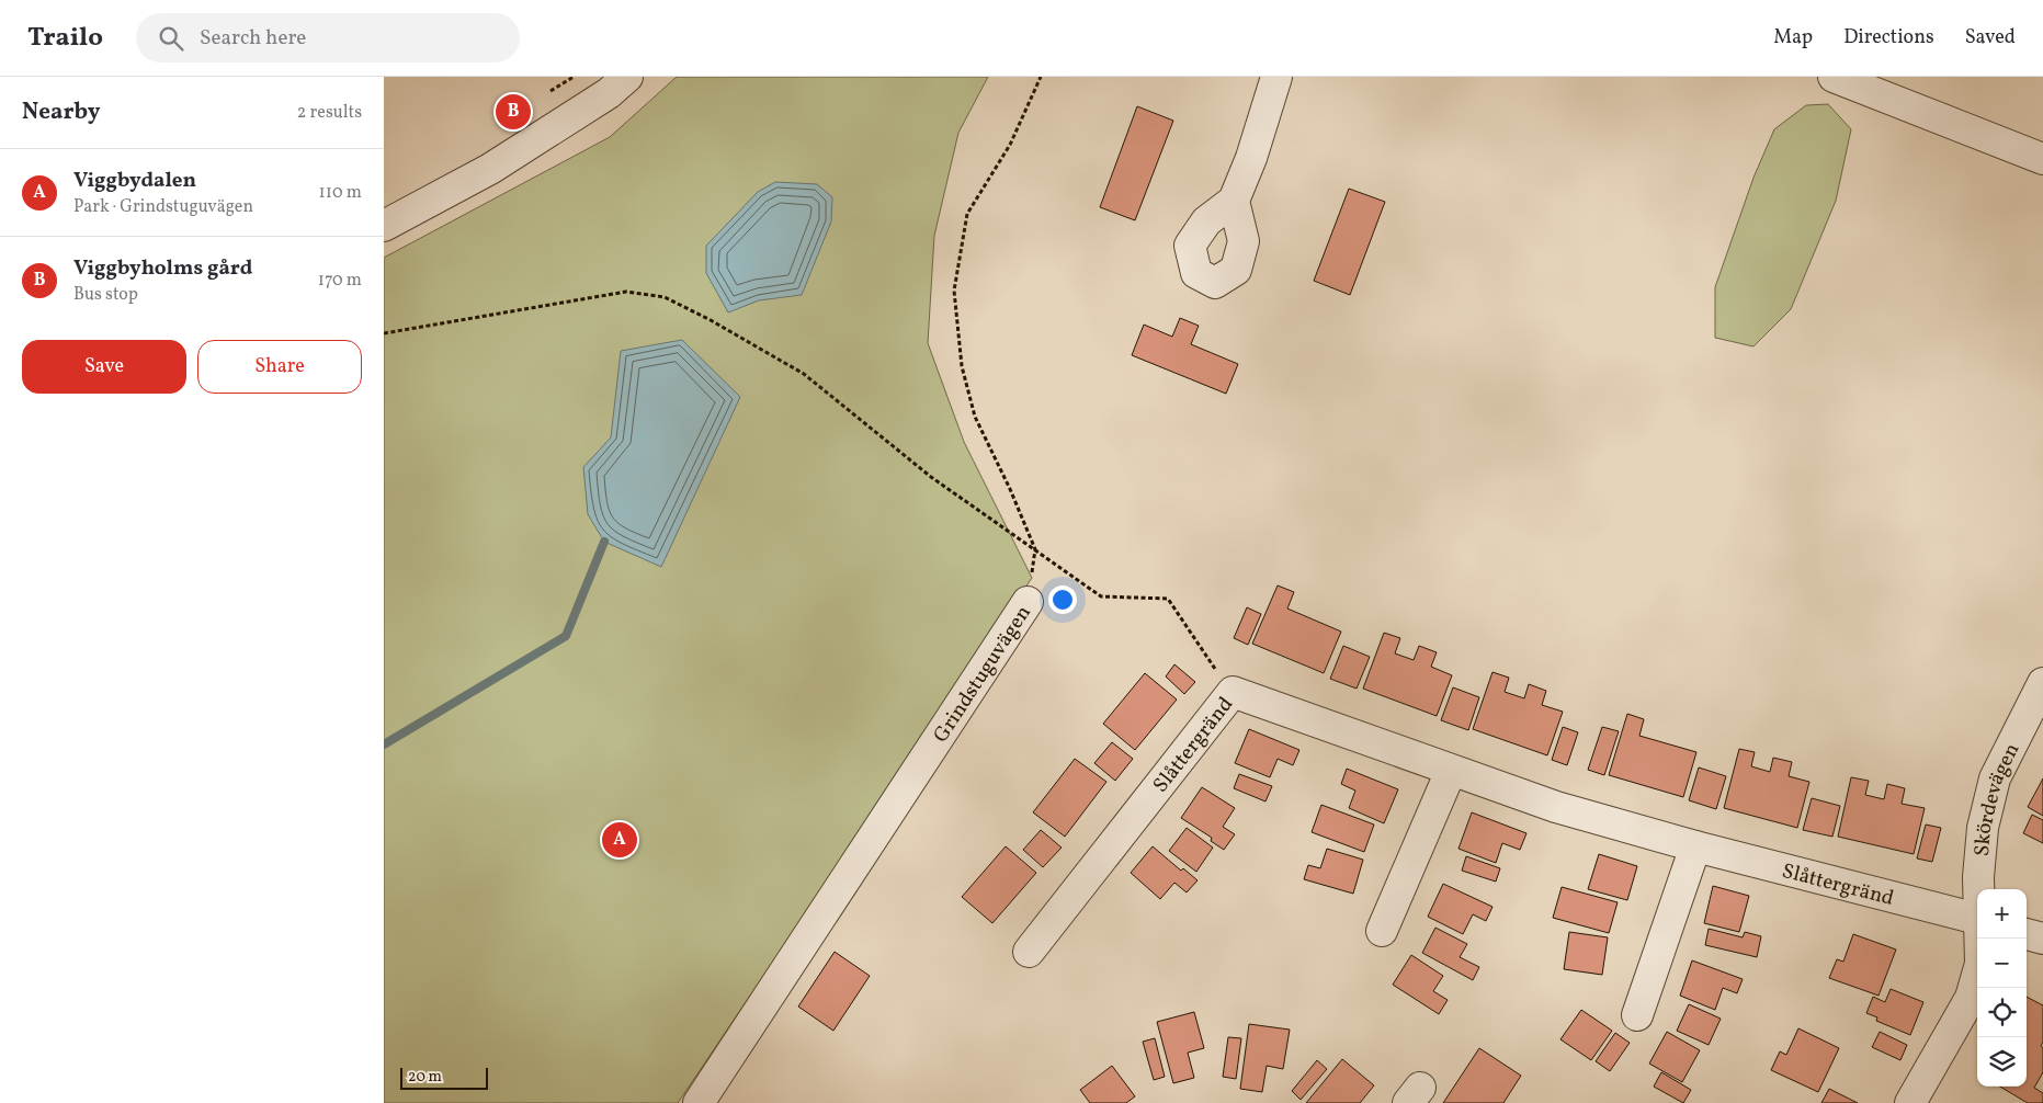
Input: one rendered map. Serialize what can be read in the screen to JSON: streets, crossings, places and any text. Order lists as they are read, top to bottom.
{
  "streets": {
    "street": ["Grindstuguvägen", "Slåttergränd", "Skördevägen"]
  },
  "scale_bar": "20 m",
  "page": {
    "header": "Trailo",
    "search": "Search here",
    "nav": ["Map", "Directions", "Saved"],
    "heading": ["Nearby", "2 results"],
    "pins": ["B", "A"],
    "list": [
      {
        "mark": "A",
        "name": "Viggbydalen",
        "note": "Park · Grindstuguvägen",
        "value": "110 m"
      },
      {
        "mark": "B",
        "name": "Viggbyholms gård",
        "note": "Bus stop",
        "value": "170 m"
      }
    ],
    "buttons": ["Save", "Share"],
    "map_buttons": ["+", "−"],
    "scale": "20 m"
  }
}
